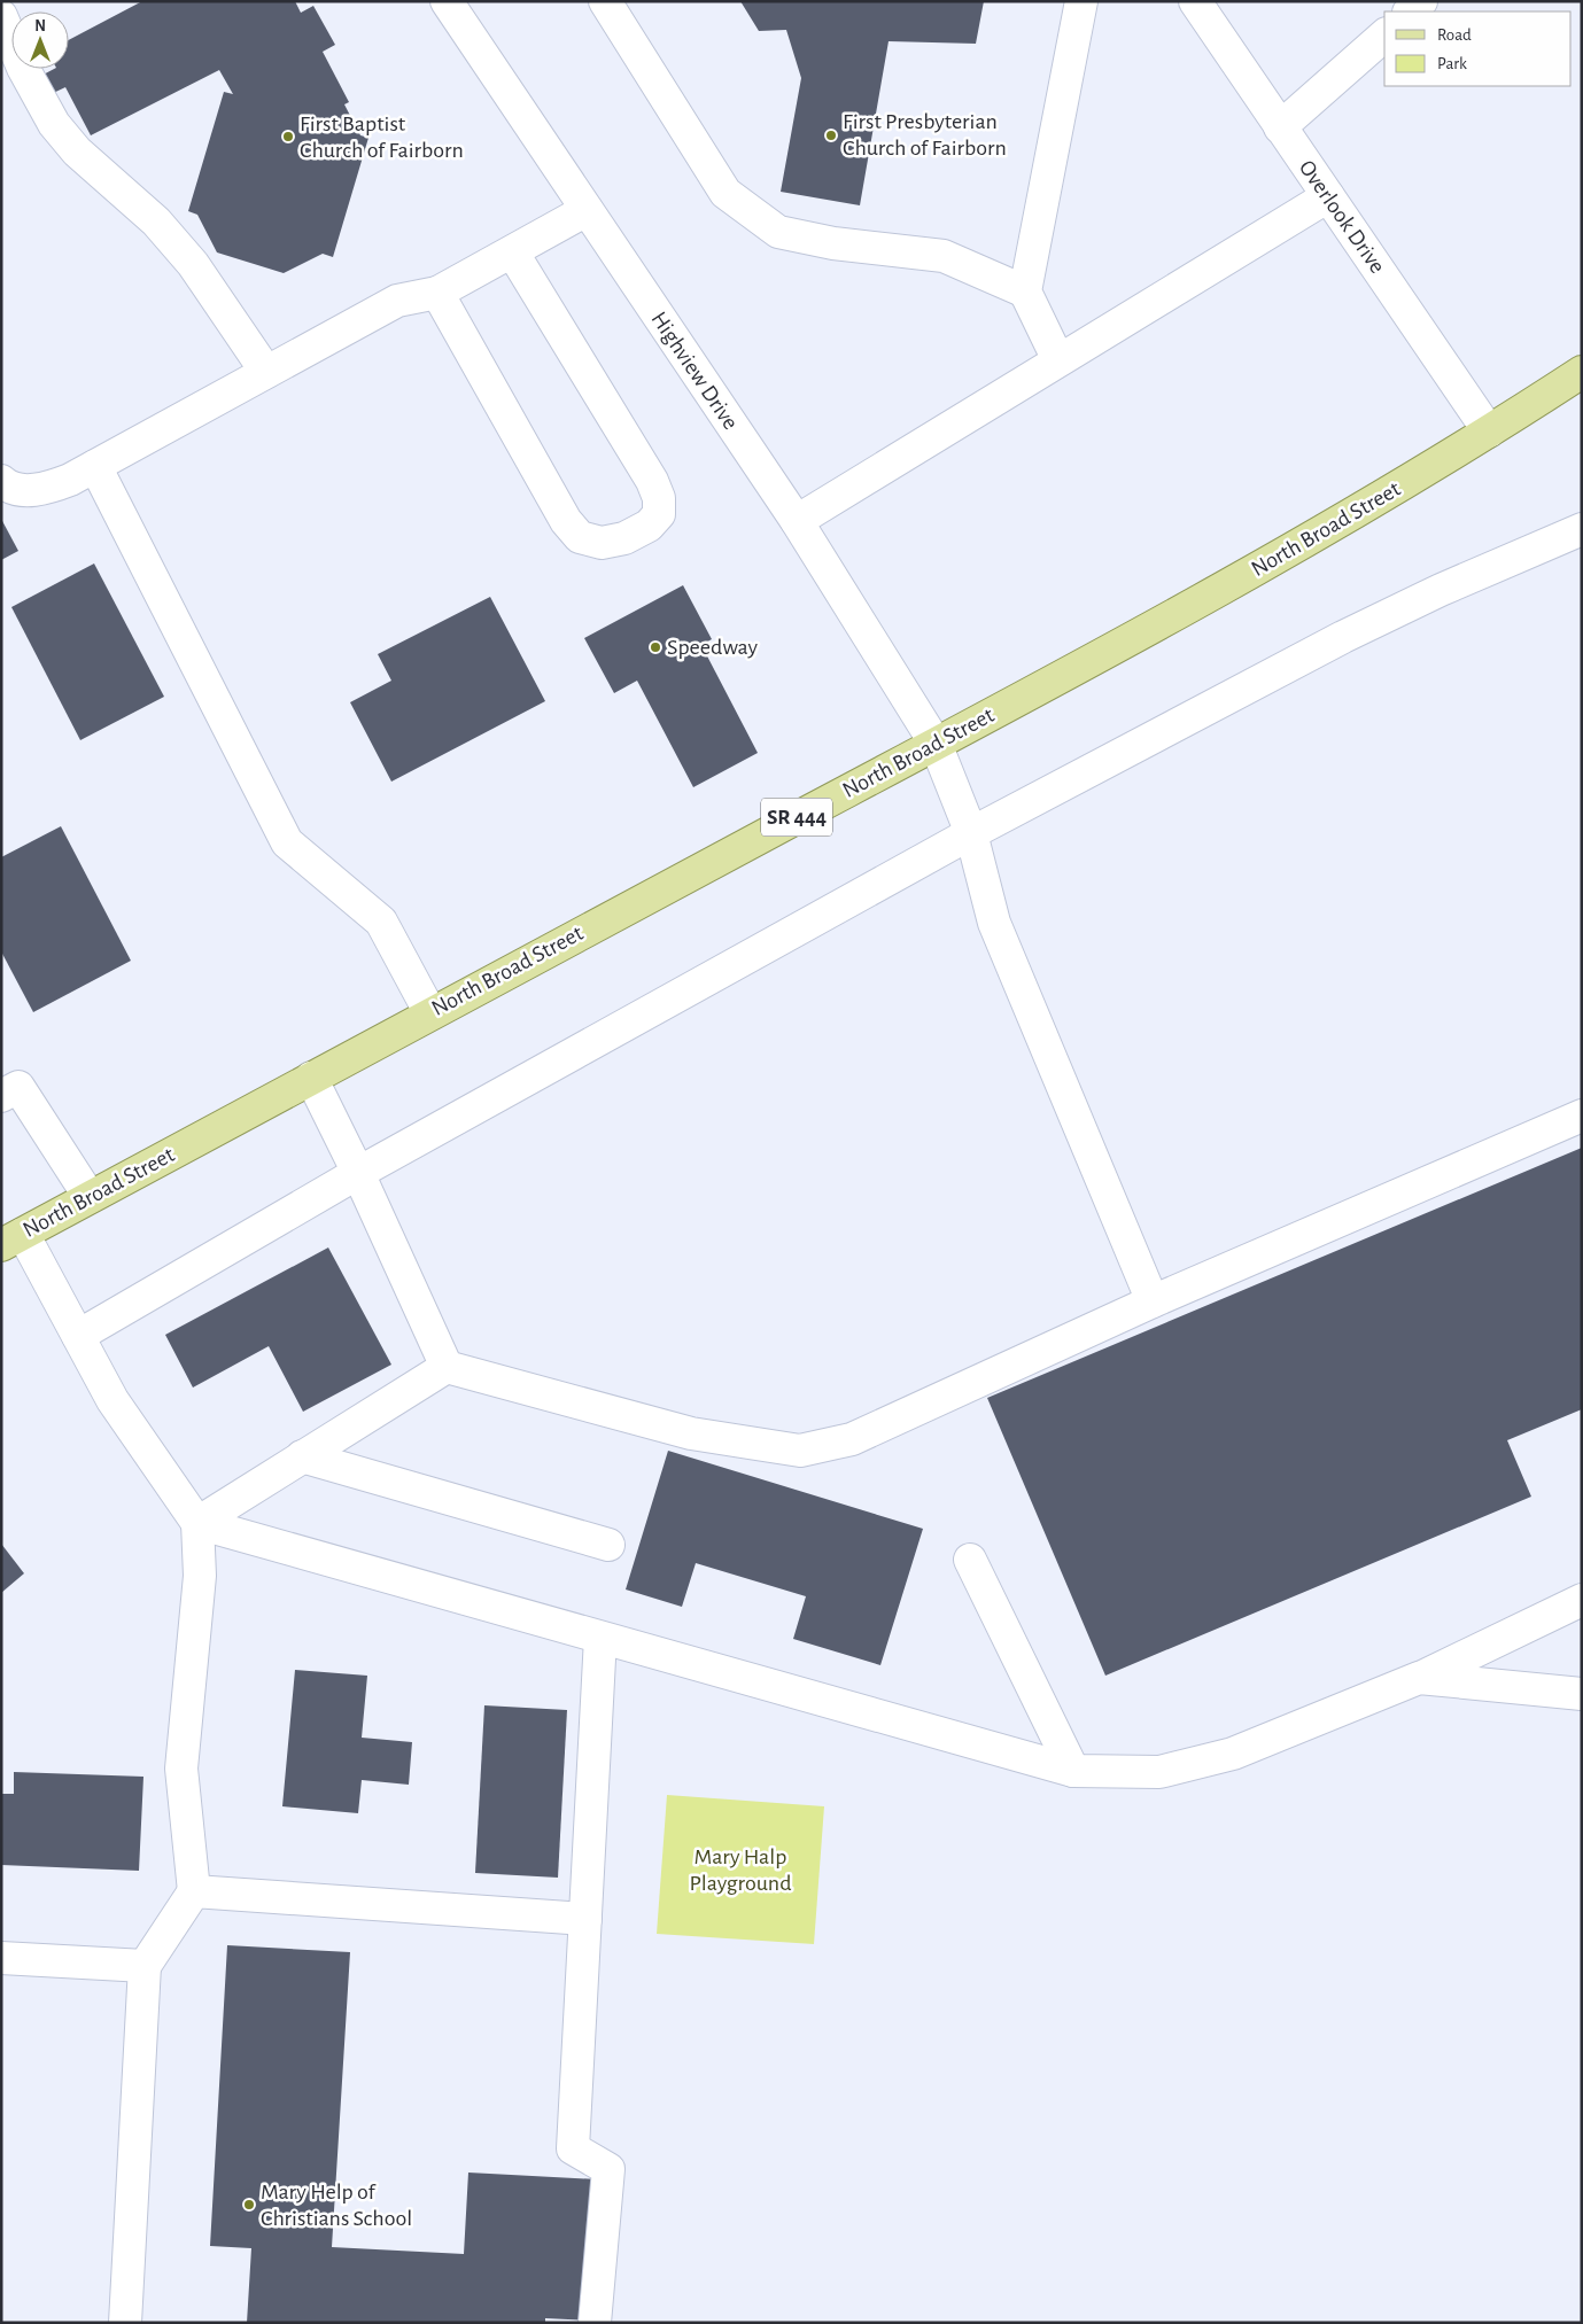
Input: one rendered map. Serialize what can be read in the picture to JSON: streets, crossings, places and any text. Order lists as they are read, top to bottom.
{
  "streets": {
    "main road": ["North Broad Street", "SR 444"],
    "street": ["Overlook Drive", "Highview Drive"]
  },
  "crossings": [
    ["Overlook Drive", "North Broad Street"],
    ["Highview Drive", "North Broad Street"]
  ],
  "parks": ["Mary Halp Playground"],
  "places": [
    "First Presbyterian Church of Fairborn",
    "First Baptist Church of Fairborn",
    "Speedway",
    "Mary Help of Christians School"
  ],
  "legend": ["Road", "Park"],
  "north": "top"
}
